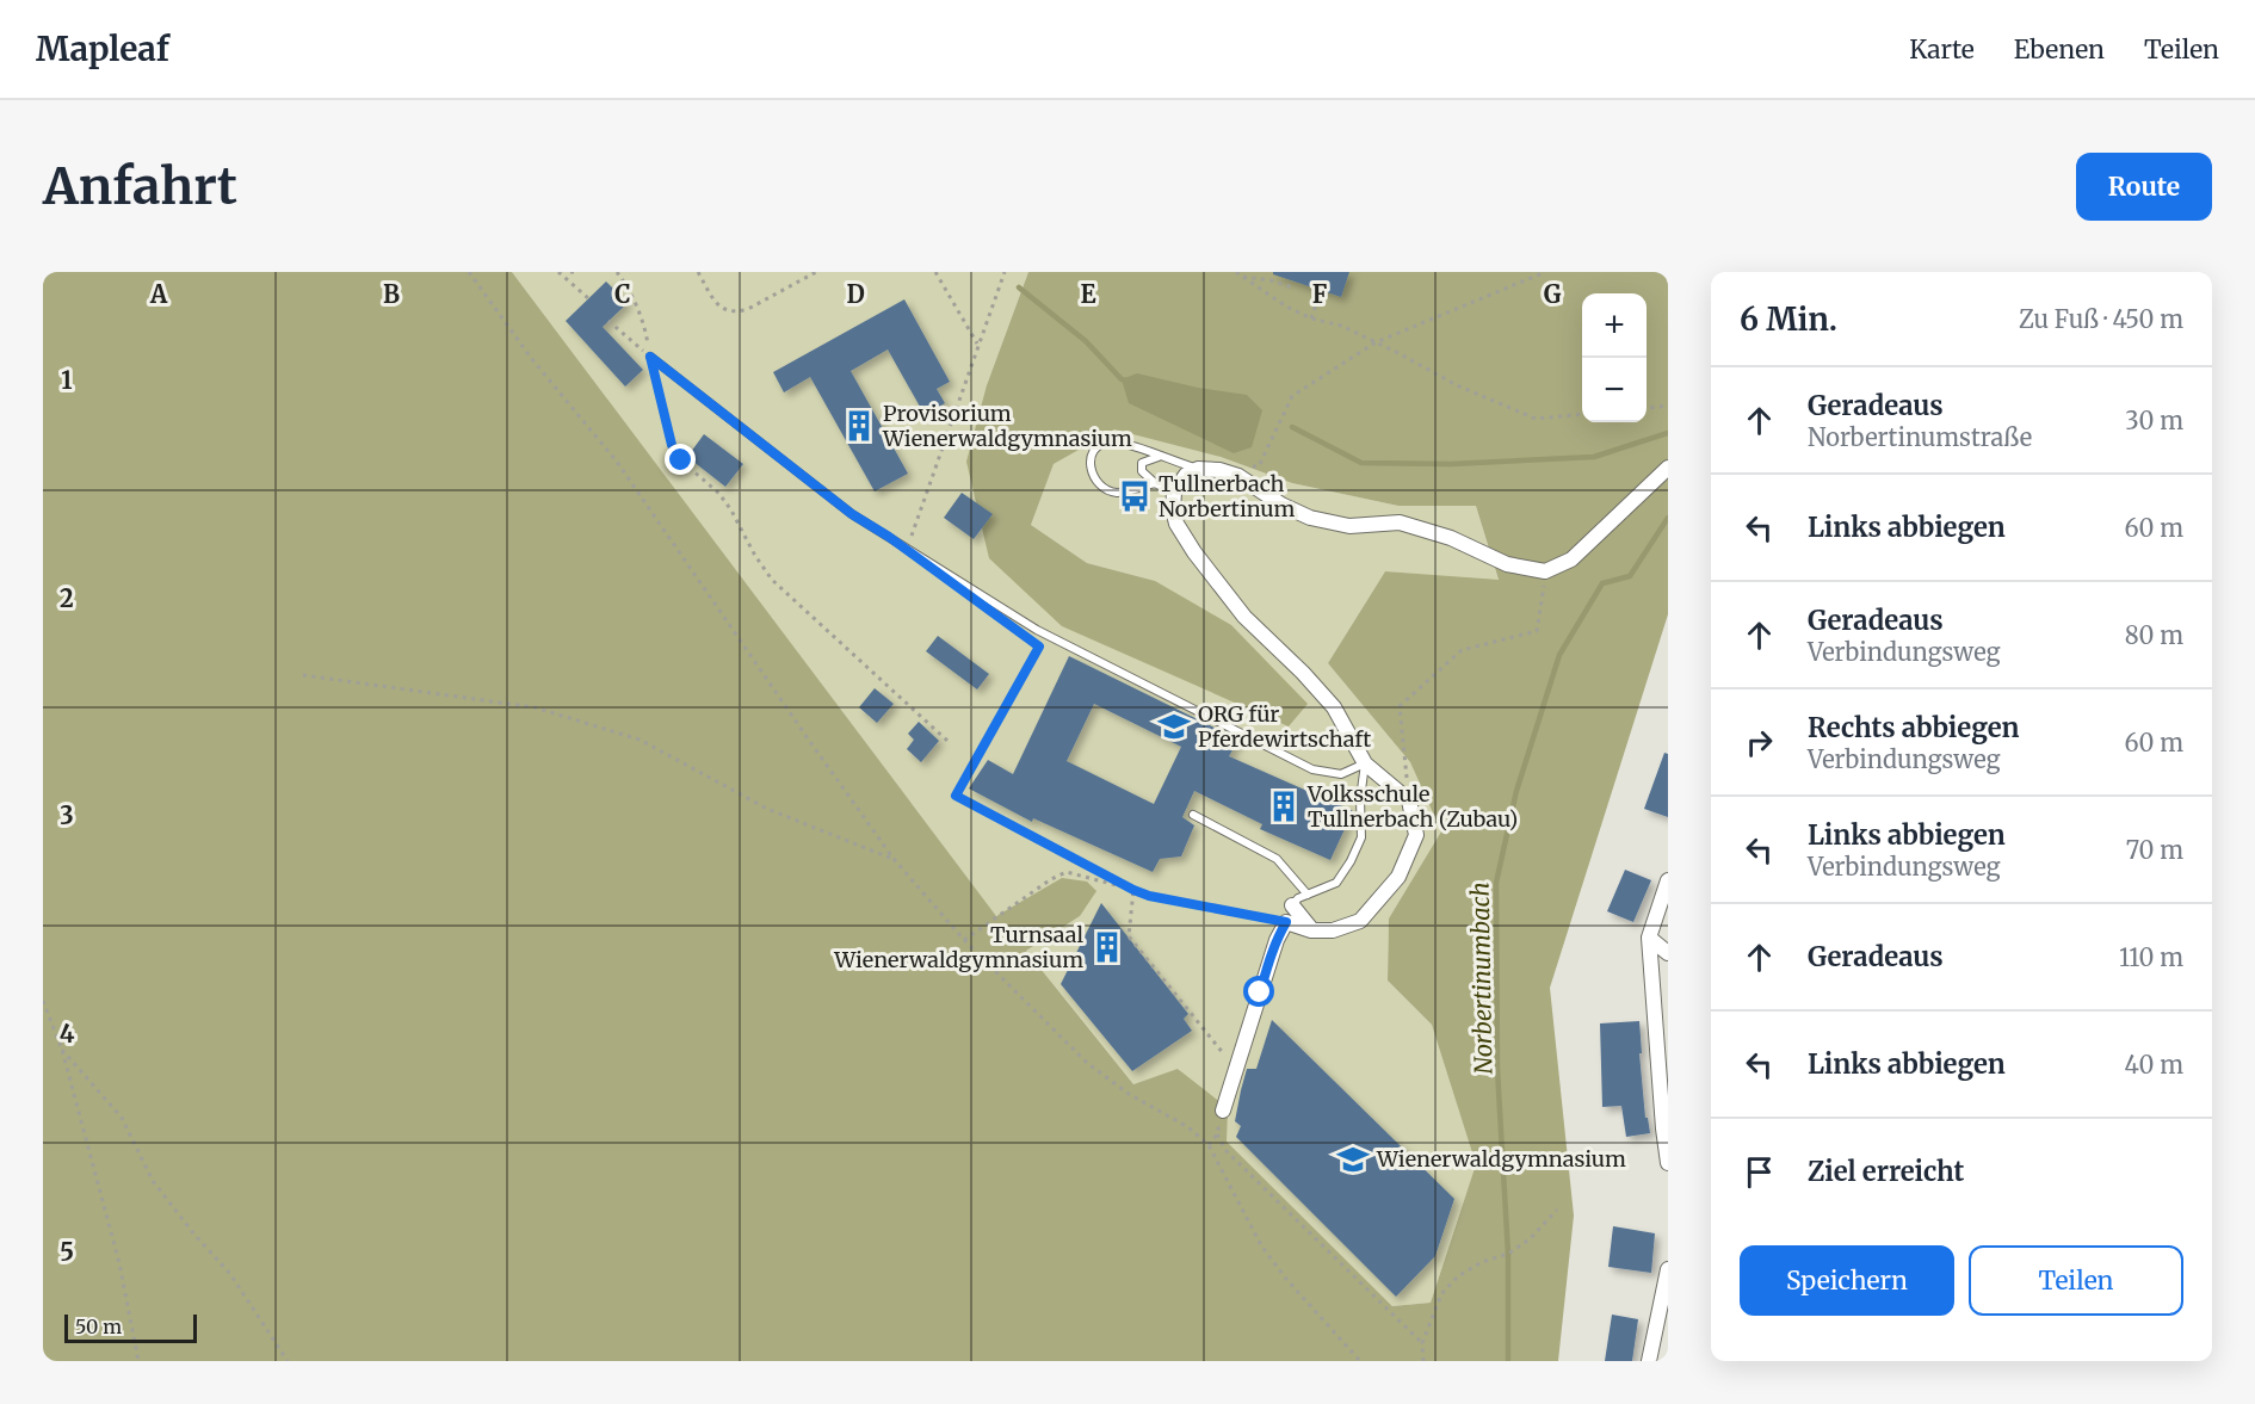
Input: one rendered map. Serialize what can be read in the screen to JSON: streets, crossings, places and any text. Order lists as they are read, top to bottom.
{
  "water": ["Norbertinumbach"],
  "places": {
    "building": ["Provisorium Wienerwaldgymnasium", "Volksschule Tullnerbach (Zubau)", "Turnsaal Wienerwaldgymnasium"],
    "bus stop": ["Tullnerbach Norbertinum"],
    "school or university": ["ORG für Pferdewirtschaft", "Wienerwaldgymnasium"]
  },
  "scale_bar": "50 m",
  "page": {
    "header": "Mapleaf",
    "nav": ["Karte", "Ebenen", "Teilen"],
    "buttons": [
      "Route",
      ["Speichern", "Teilen"]
    ],
    "title": "Anfahrt",
    "heading": ["6 Min.", "Zu Fuß · 450 m"],
    "map_buttons": ["+", "−"],
    "list": [
      ["Geradeaus", "Norbertinumstraße", "30 m"],
      ["Links abbiegen", "60 m"],
      ["Geradeaus", "Verbindungsweg", "80 m"],
      ["Rechts abbiegen", "Verbindungsweg", "60 m"],
      ["Links abbiegen", "Verbindungsweg", "70 m"],
      ["Geradeaus", "110 m"],
      ["Links abbiegen", "40 m"],
      "Ziel erreicht"
    ],
    "scale": "50 m"
  },
  "grid": {
    "columns": [
      "A",
      "B",
      "C",
      "D",
      "E",
      "F",
      "G"
    ],
    "rows": [
      "1",
      "2",
      "3",
      "4",
      "5"
    ]
  }
}
